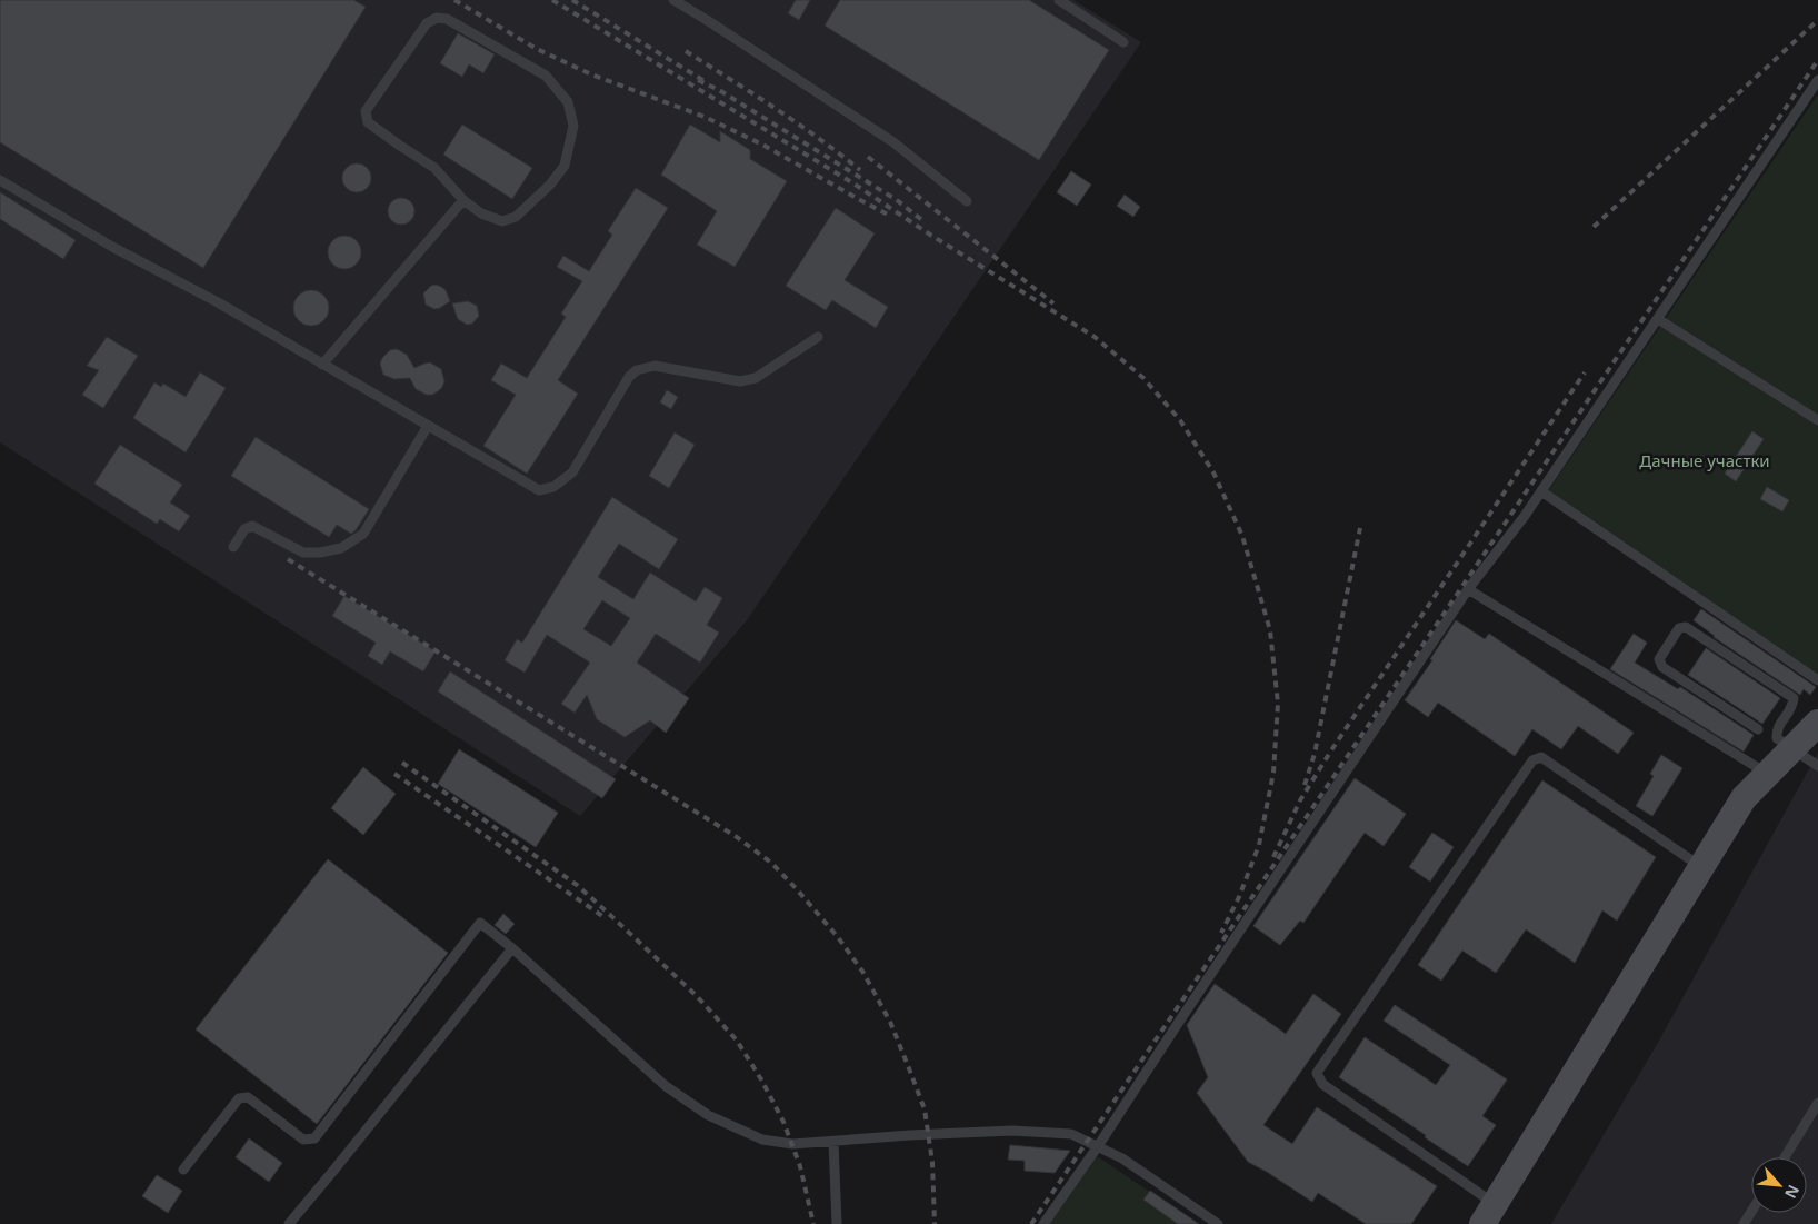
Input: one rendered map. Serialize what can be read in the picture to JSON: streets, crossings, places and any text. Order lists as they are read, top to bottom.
{
  "parks": ["Дачные участки"],
  "north": "bottom right"
}
